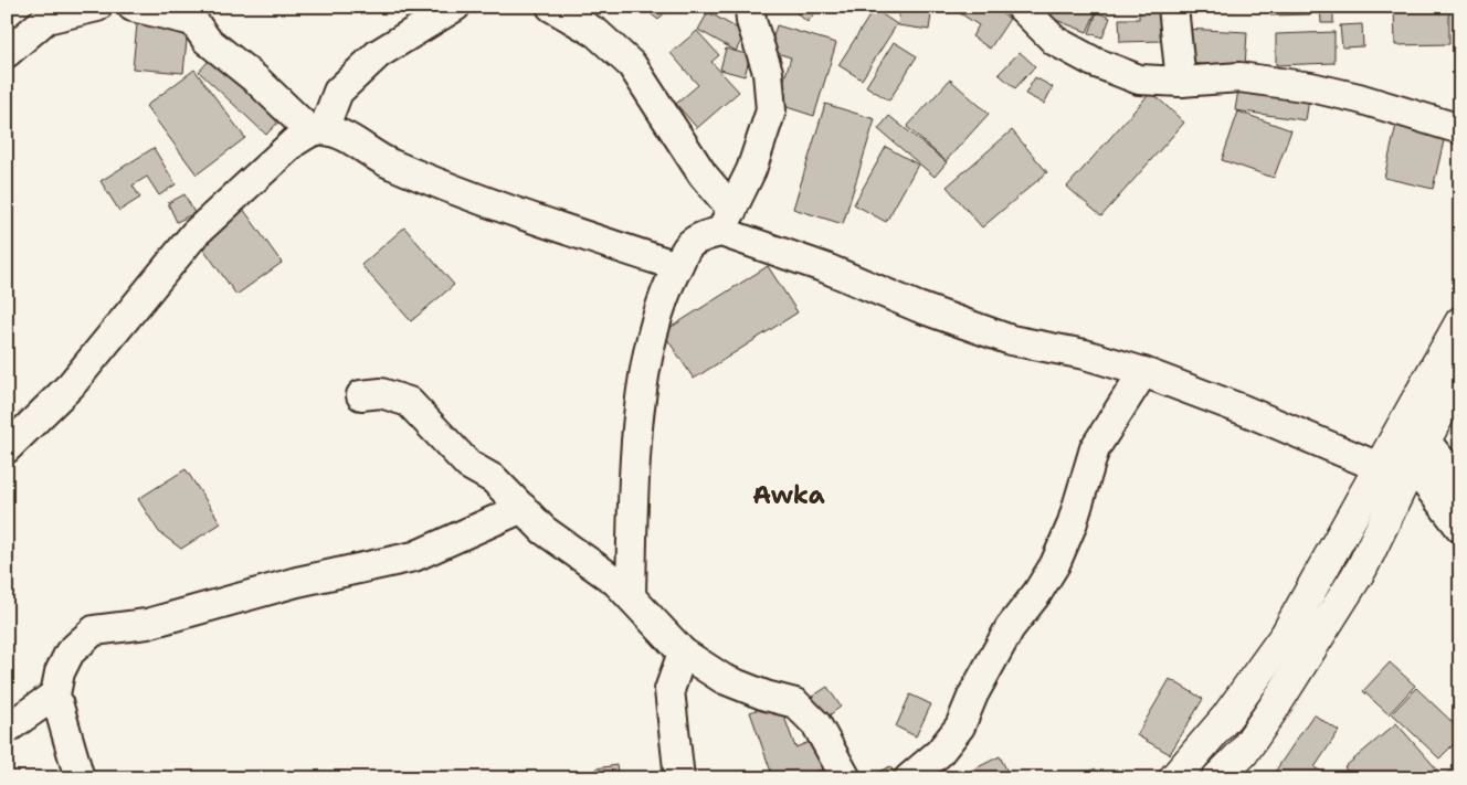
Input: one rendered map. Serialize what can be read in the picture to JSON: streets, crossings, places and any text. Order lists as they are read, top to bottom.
{
  "districts": ["Awka"]
}
